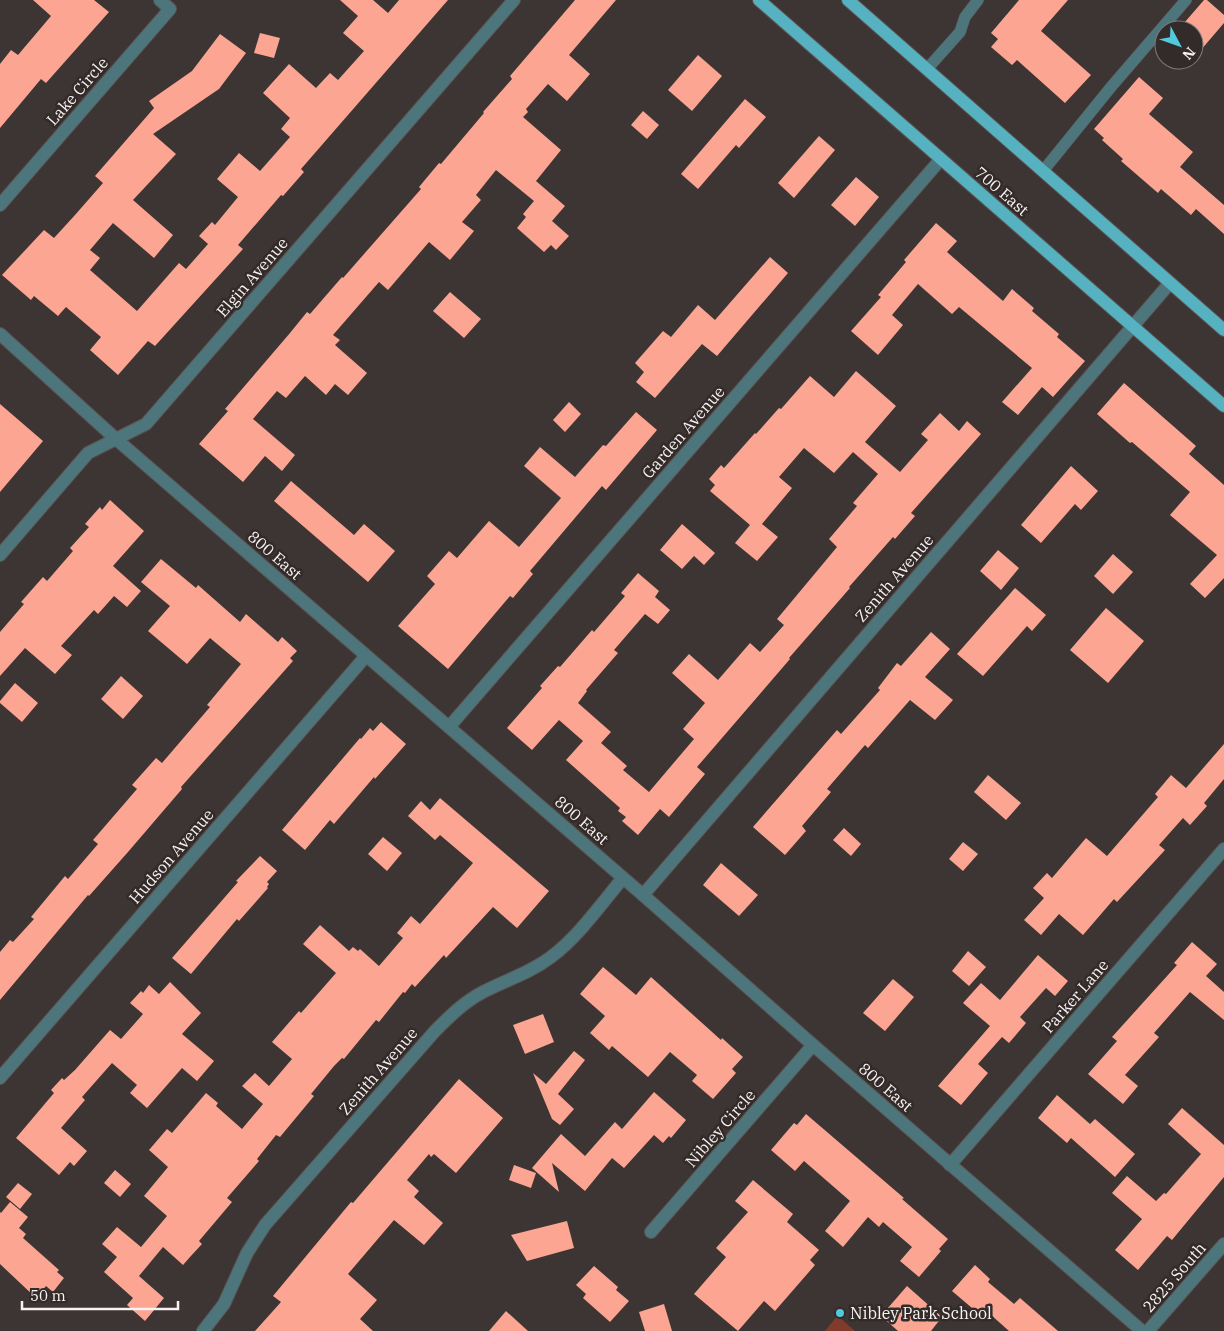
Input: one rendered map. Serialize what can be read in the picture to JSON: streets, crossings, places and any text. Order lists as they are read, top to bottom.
{
  "streets": {
    "main road": ["700 East"],
    "street": [
      "Lake Circle",
      "Elgin Avenue",
      "Garden Avenue",
      "800 East",
      "Zenith Avenue",
      "Hudson Avenue",
      "Parker Lane",
      "Nibley Circle",
      "2825 South"
    ]
  },
  "crossings": [
    ["700 East", "Garden Avenue"],
    ["700 East", "Zenith Avenue"],
    ["Elgin Avenue", "800 East"],
    ["Garden Avenue", "800 East"],
    ["800 East", "Zenith Avenue"],
    ["800 East", "Hudson Avenue"],
    ["800 East", "Parker Lane"],
    ["800 East", "Nibley Circle"]
  ],
  "places": ["Nibley Park School"],
  "scale_bar": "50 m",
  "north": "bottom right"
}
